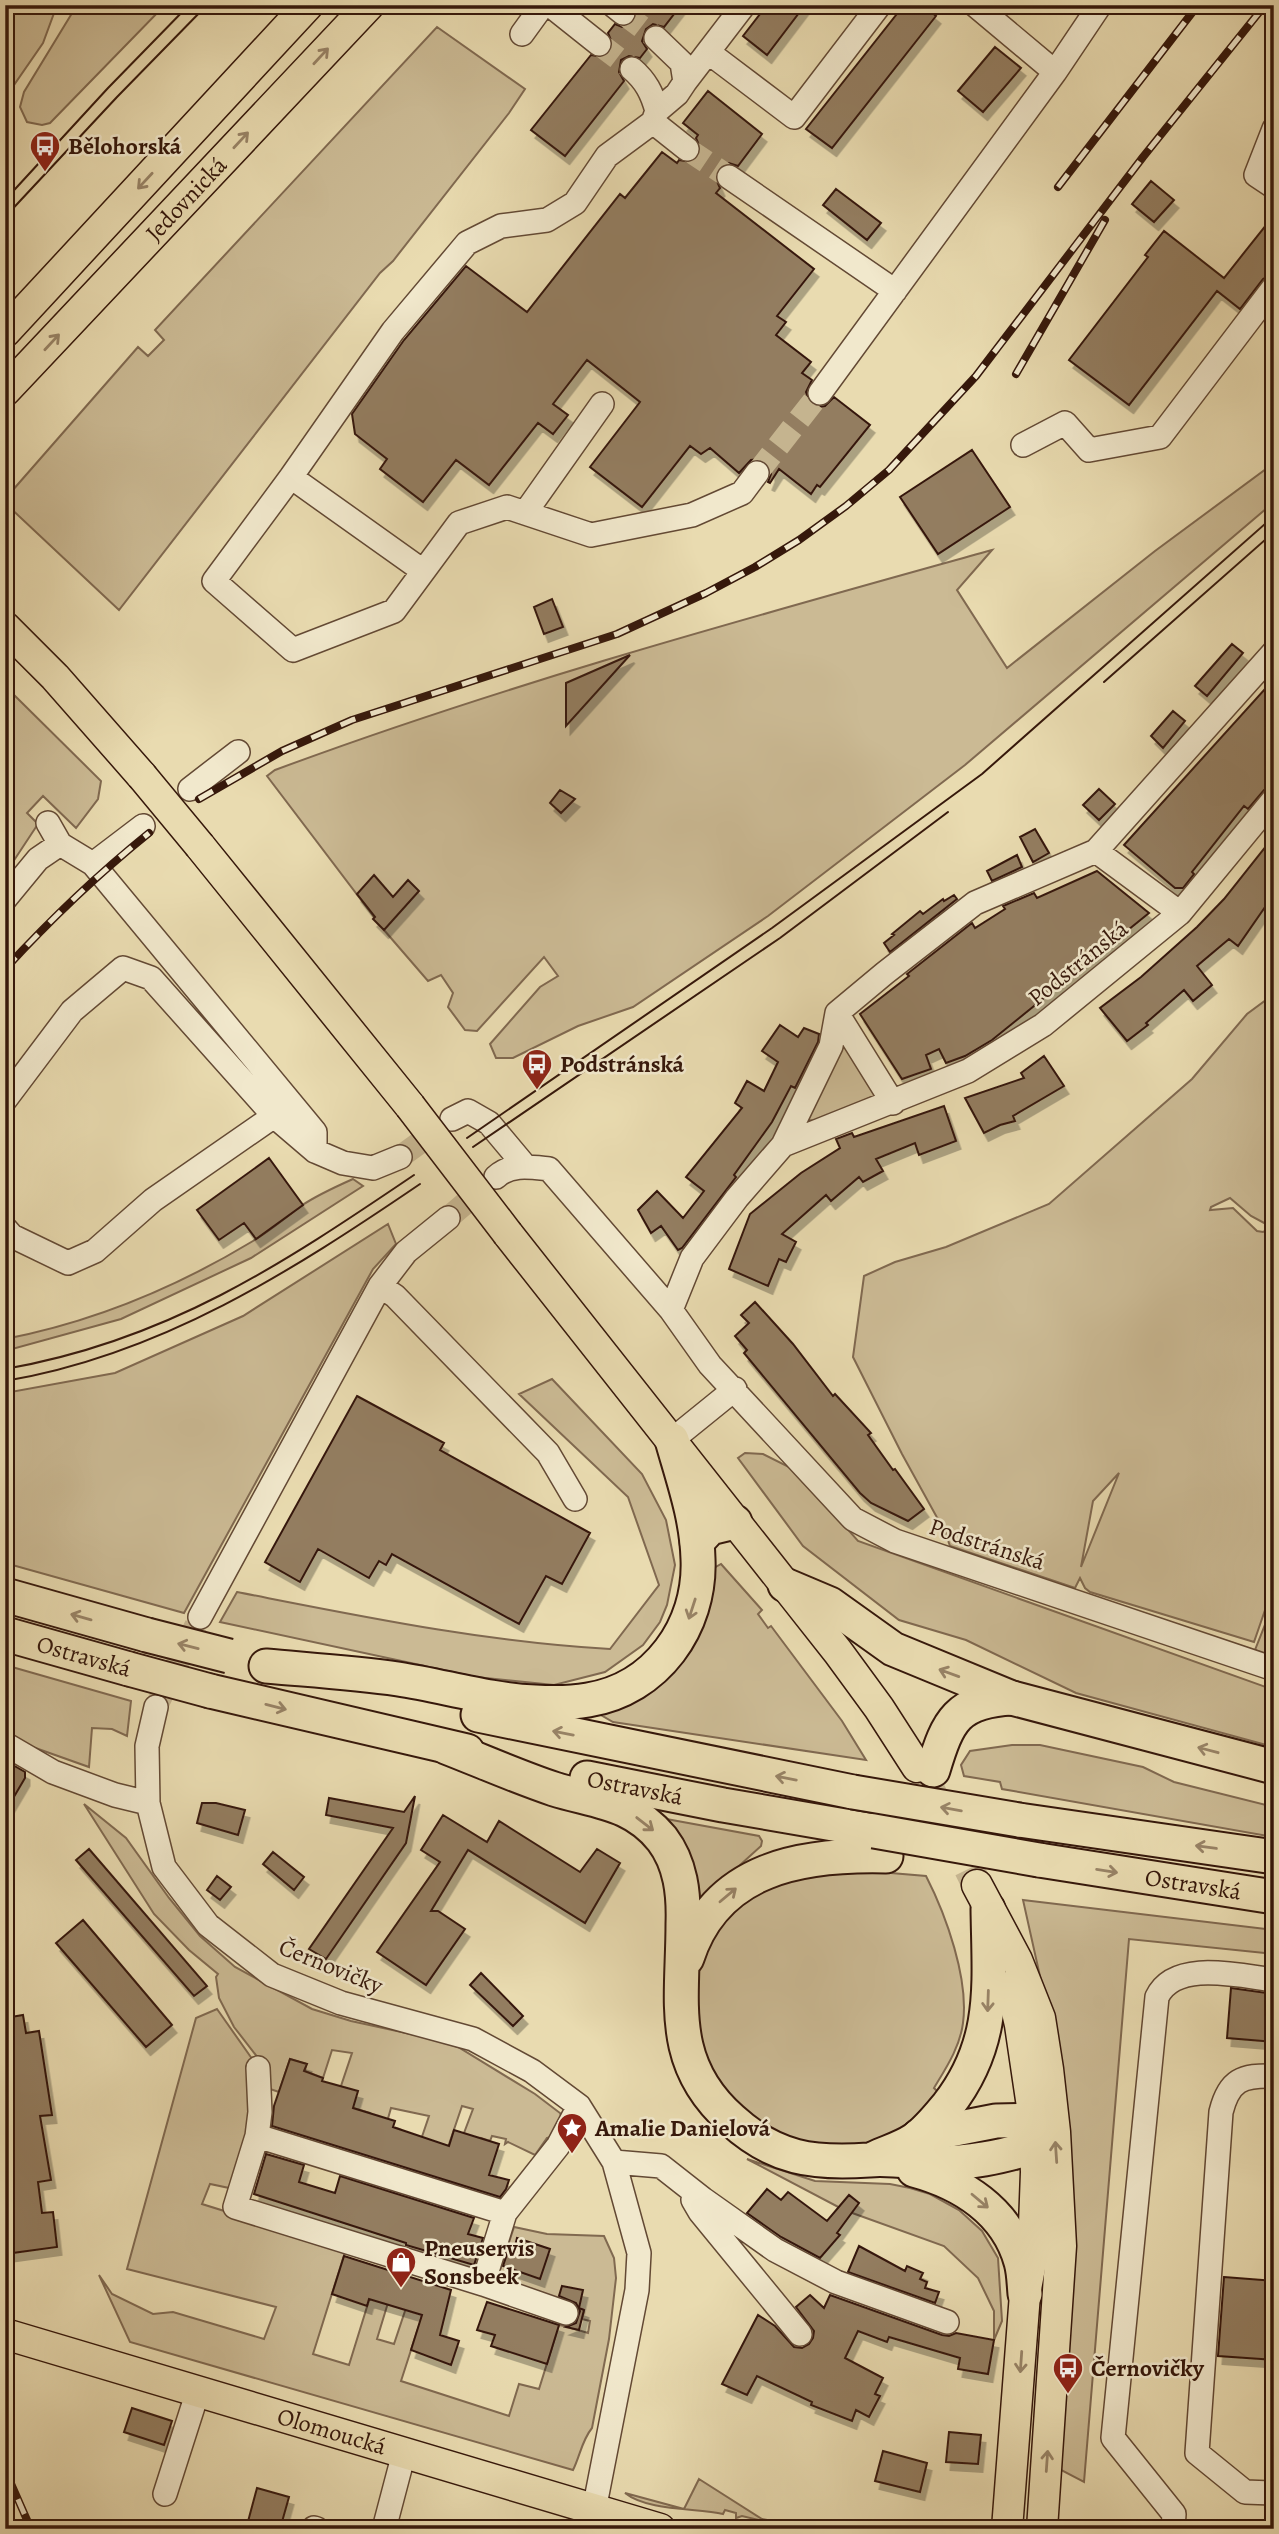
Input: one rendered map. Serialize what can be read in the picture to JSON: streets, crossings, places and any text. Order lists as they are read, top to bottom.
{
  "streets": {
    "highway": ["Ostravská"],
    "main road": ["Jedovnická", "Olomoucká"],
    "street": ["Podstránská", "Černovičky"]
  },
  "crossings": [
    ["Černovičky", "Olomoucká"]
  ],
  "places": {
    "bus stop": ["Bělohorská", "Podstránská", "Černovičky"],
    "place": ["Amalie Danielová"],
    "shop": ["Pneuservis Sonsbeek"]
  }
}
